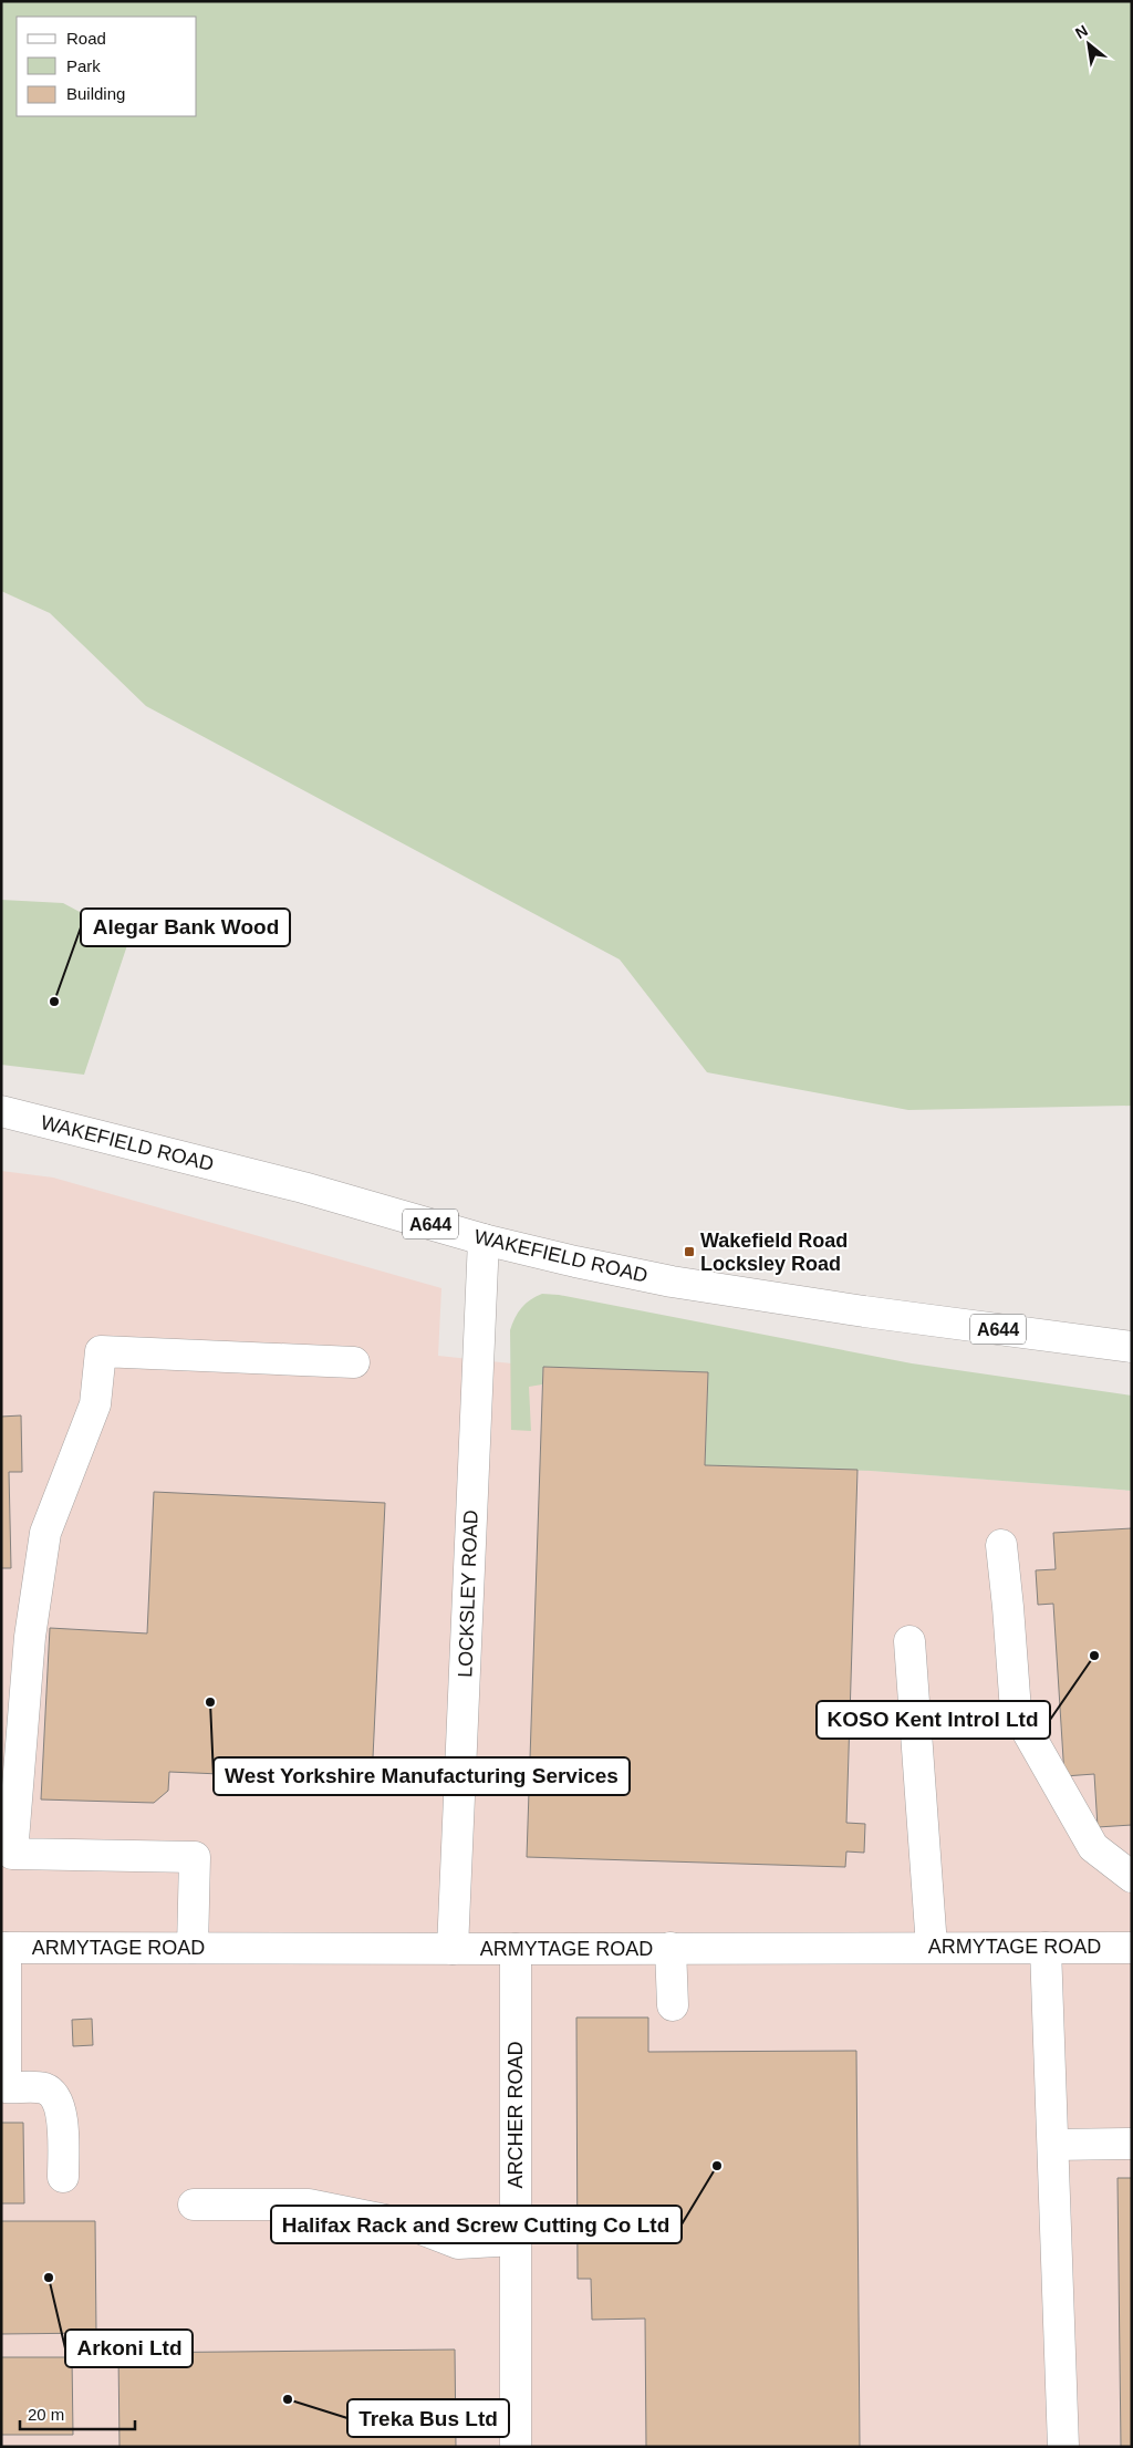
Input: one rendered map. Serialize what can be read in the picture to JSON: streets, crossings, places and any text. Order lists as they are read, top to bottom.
{
  "streets": {
    "street": [
      "WAKEFIELD ROAD",
      "A644",
      "LOCKSLEY ROAD",
      "ARMYTAGE ROAD",
      "ARCHER ROAD"
    ]
  },
  "crossings": [
    ["WAKEFIELD ROAD", "LOCKSLEY ROAD"],
    ["LOCKSLEY ROAD", "ARMYTAGE ROAD"],
    ["ARMYTAGE ROAD", "ARCHER ROAD"]
  ],
  "places": {
    "other": [
      "Alegar Bank Wood",
      "KOSO Kent Introl Ltd",
      "West Yorkshire Manufacturing Services",
      "Halifax Rack and Screw Cutting Co Ltd",
      "Arkoni Ltd",
      "Treka Bus Ltd"
    ],
    "transit": ["Wakefield Road Locksley Road"]
  },
  "legend": ["Road", "Park", "Building"],
  "scale_bar": "20 m",
  "north": "top left"
}
